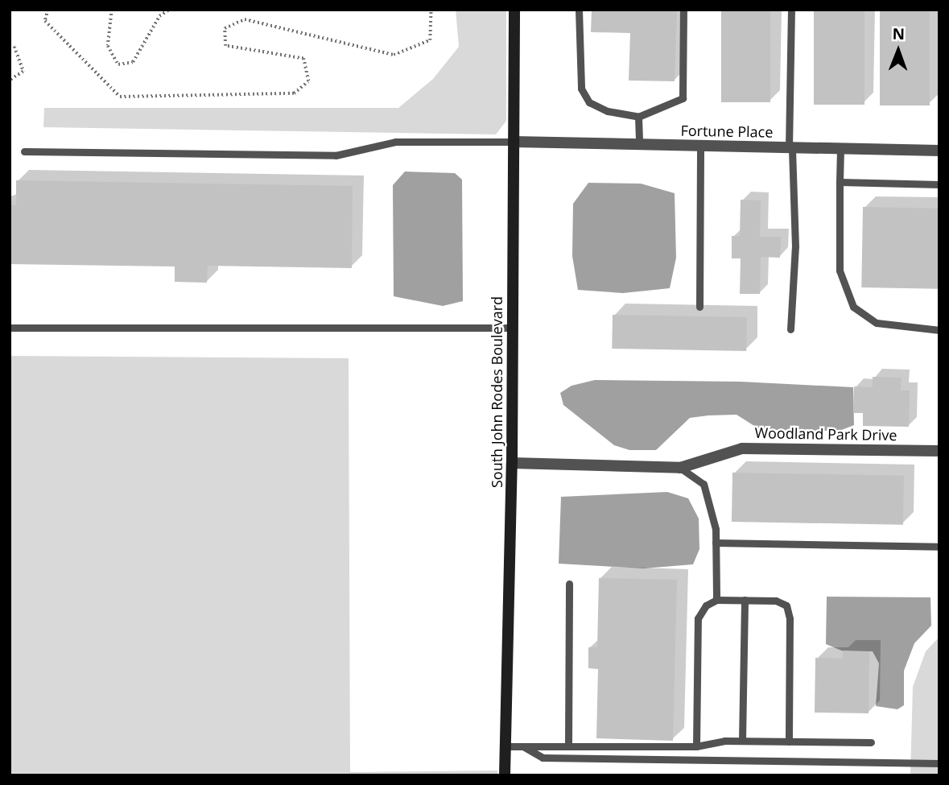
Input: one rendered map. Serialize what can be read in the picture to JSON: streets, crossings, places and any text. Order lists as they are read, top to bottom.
{
  "streets": {
    "main road": ["South John Rodes Boulevard"],
    "street": ["Fortune Place", "Woodland Park Drive"]
  },
  "crossings": [
    ["Fortune Place", "South John Rodes Boulevard"],
    ["South John Rodes Boulevard", "Woodland Park Drive"]
  ],
  "north": "top"
}
